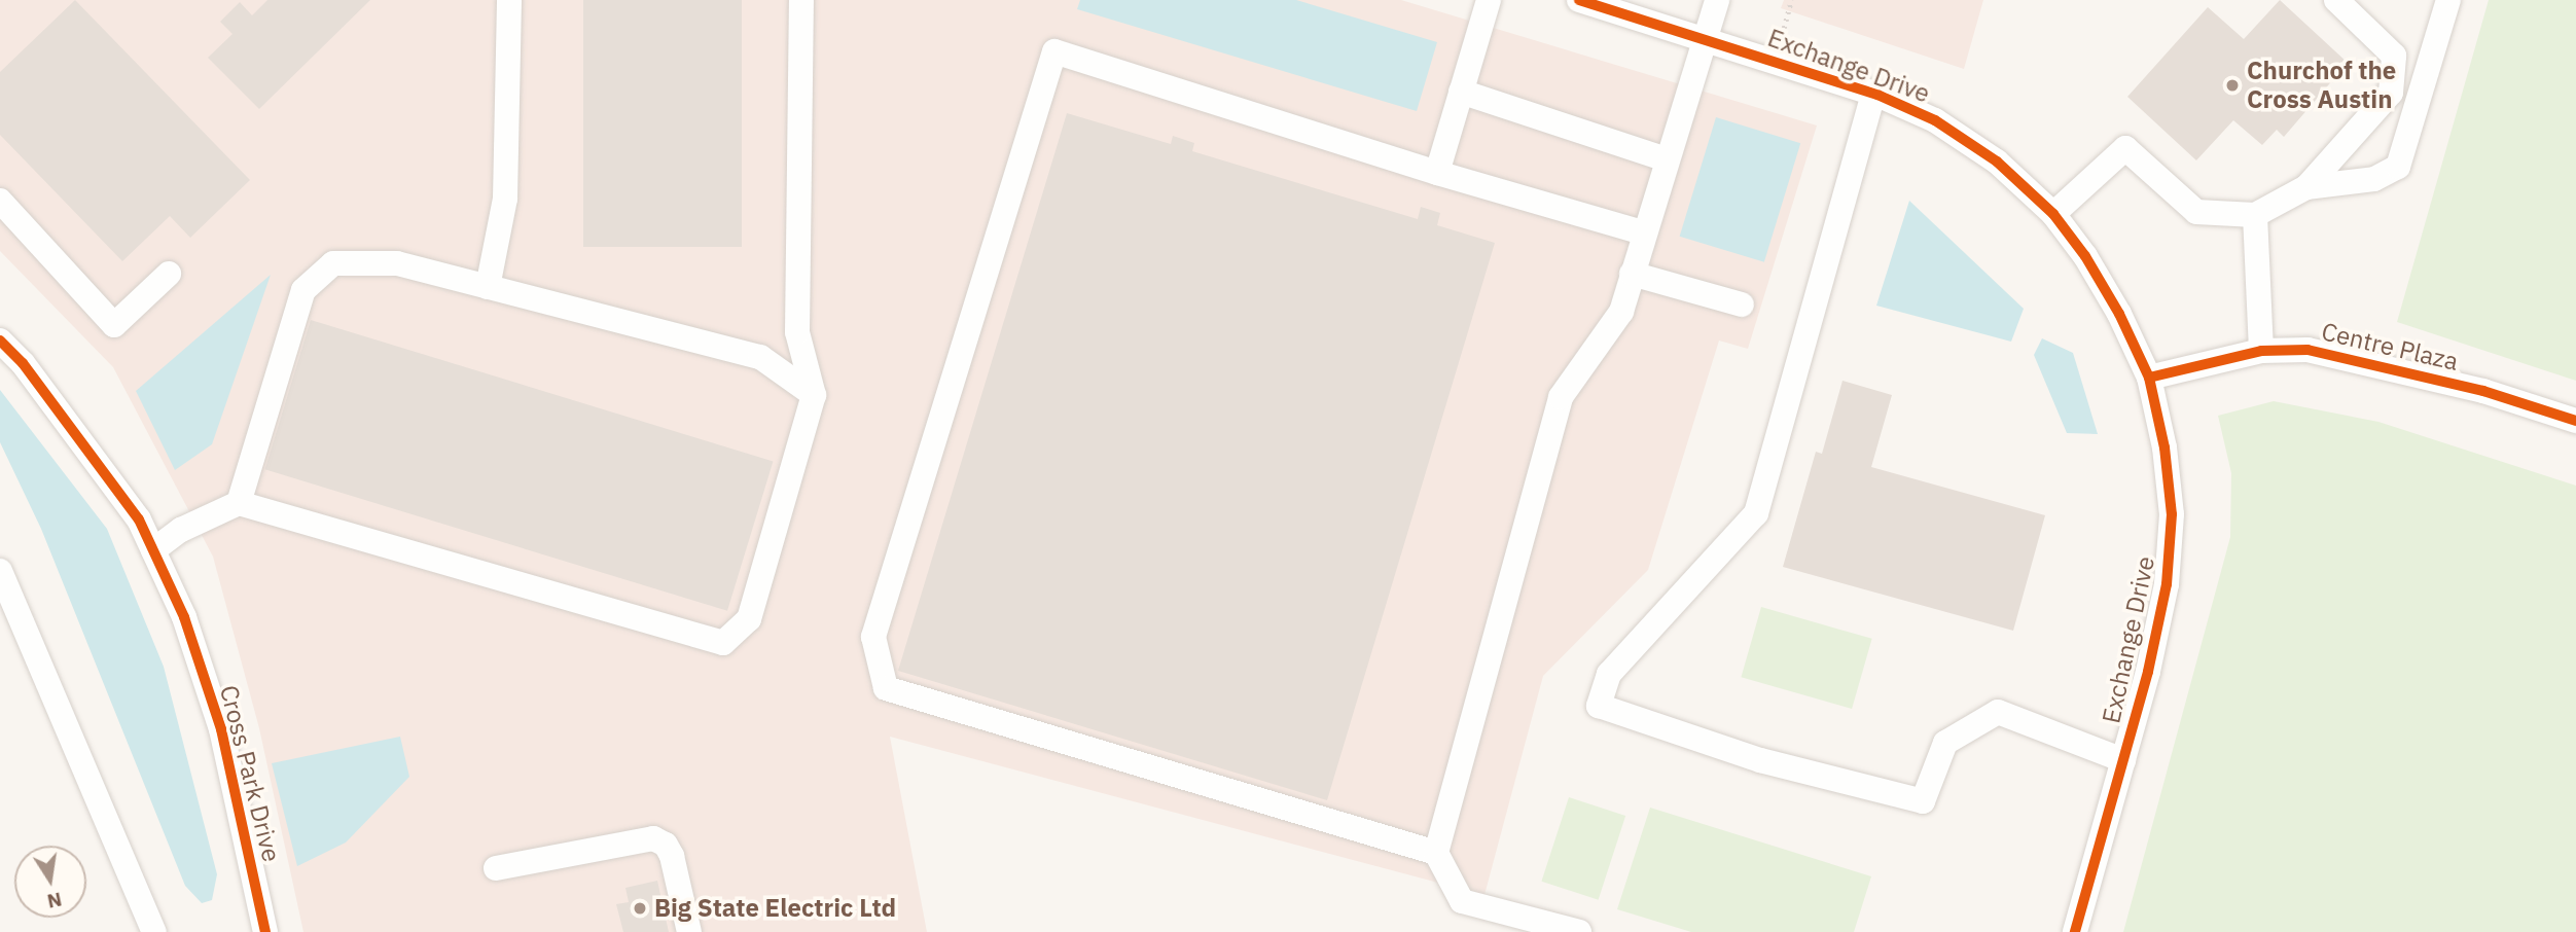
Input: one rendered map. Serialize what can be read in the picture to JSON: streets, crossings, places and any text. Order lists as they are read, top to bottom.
{
  "streets": {
    "street": ["Exchange Drive", "Centre Plaza", "Cross Park Drive"]
  },
  "crossings": [
    ["Exchange Drive", "Centre Plaza"]
  ],
  "places": ["Churchof the Cross Austin", "Big State Electric Ltd"],
  "north": "bottom"
}
